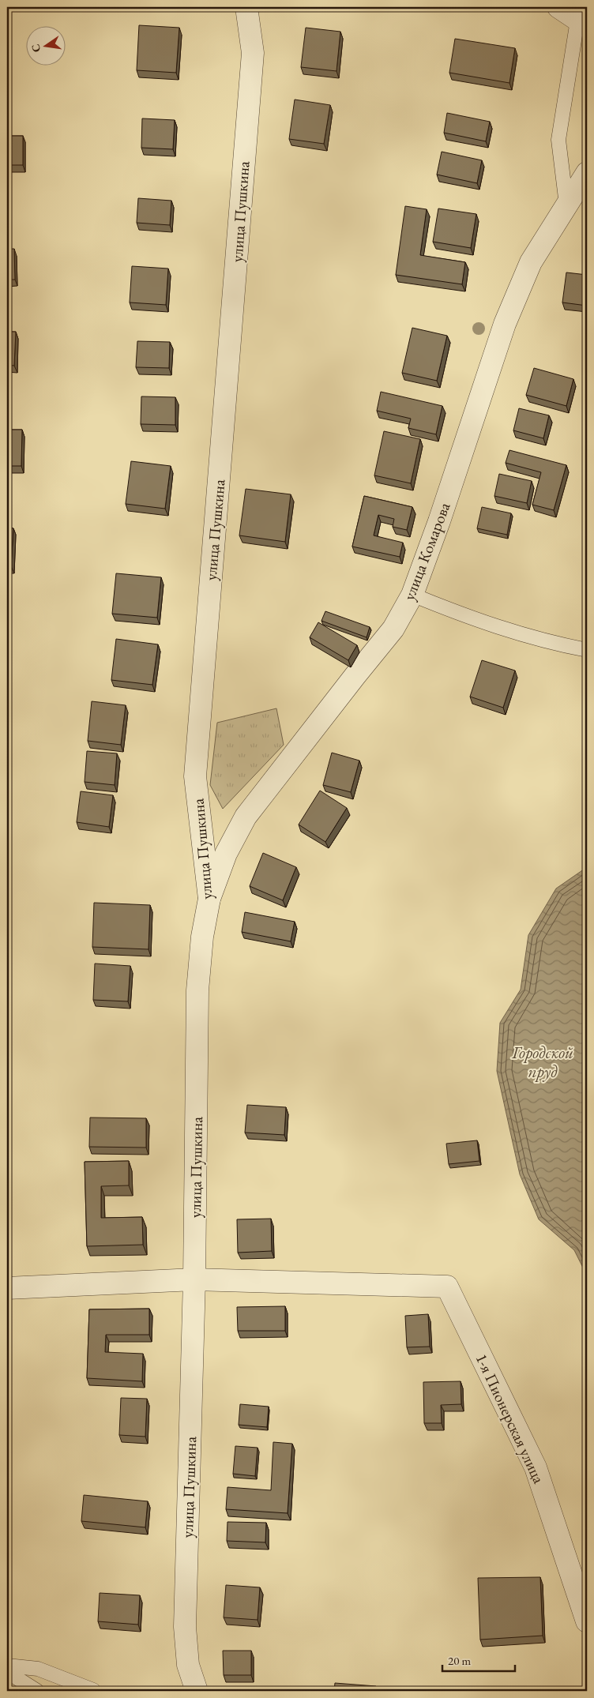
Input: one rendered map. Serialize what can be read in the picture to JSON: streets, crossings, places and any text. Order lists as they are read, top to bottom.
{
  "streets": {
    "street": ["улица Пушкина", "улица Комарова", "1-я Пионерская улица"]
  },
  "crossings": [
    ["улица Пушкина", "улица Комарова"],
    ["улица Пушкина", "1-я Пионерская улица"]
  ],
  "water": ["Городской пруд"],
  "scale_bar": "20 m",
  "north": "left"
}
